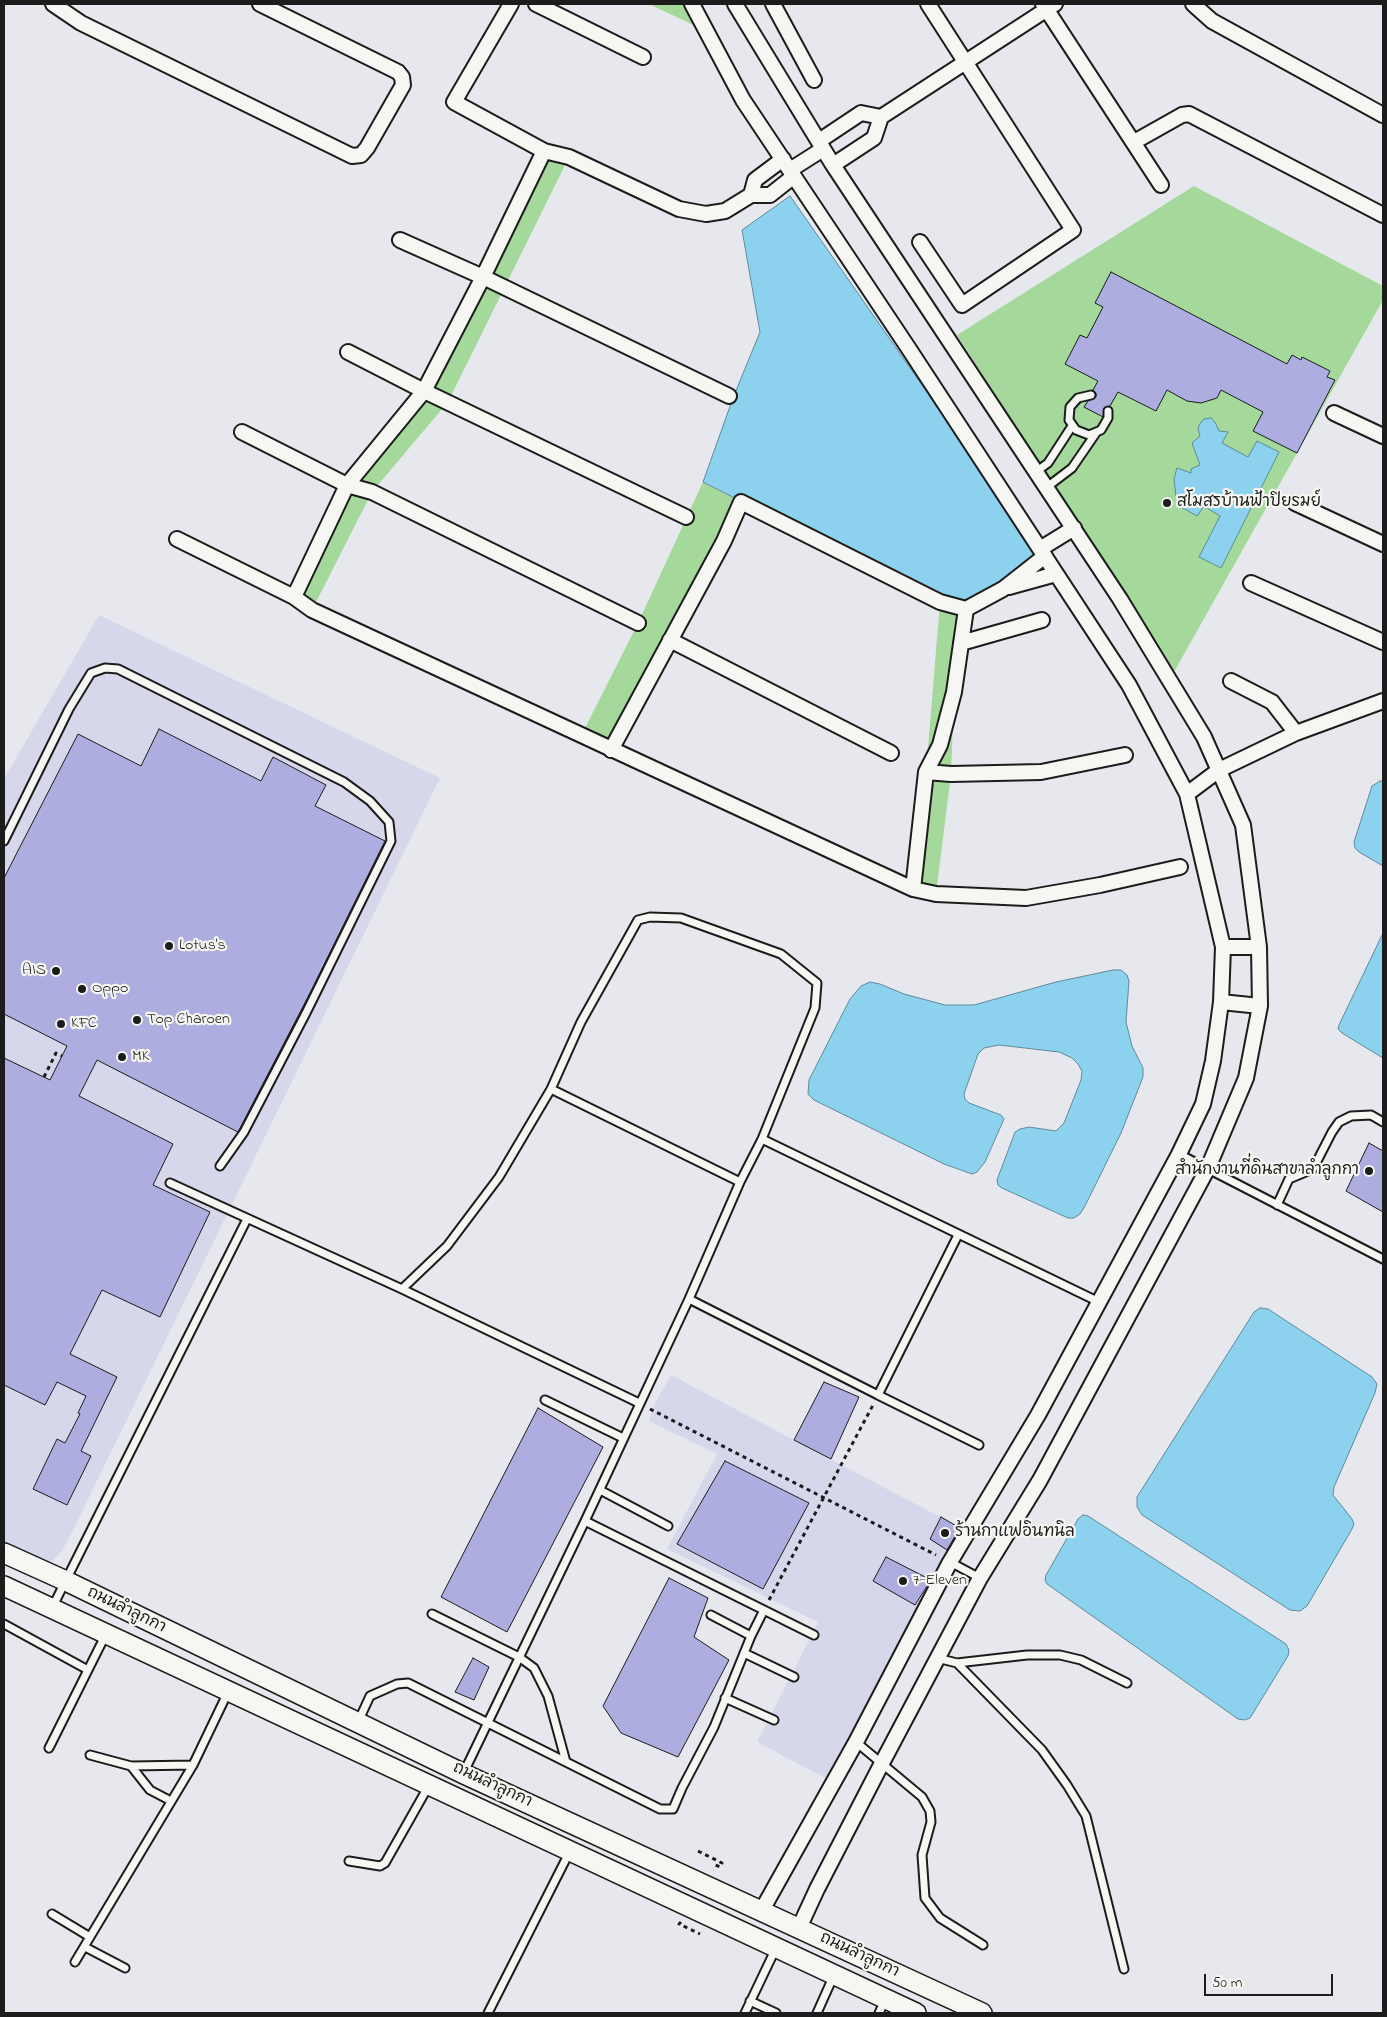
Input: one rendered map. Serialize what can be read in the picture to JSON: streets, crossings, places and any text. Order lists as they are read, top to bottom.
{
  "streets": {
    "main road": ["ถนนลำลูกกา"]
  },
  "places": [
    "สโมสรบ้านฟ้าปิยรมย์",
    "Lotus's",
    "AIS",
    "Oppo",
    "Top Charoen",
    "KFC",
    "MK",
    "สำนักงานที่ดินสาขาลำลูกกา",
    "ร้านกาแฟอินทนิล",
    "7-Eleven"
  ],
  "scale_bar": "50 m"
}
